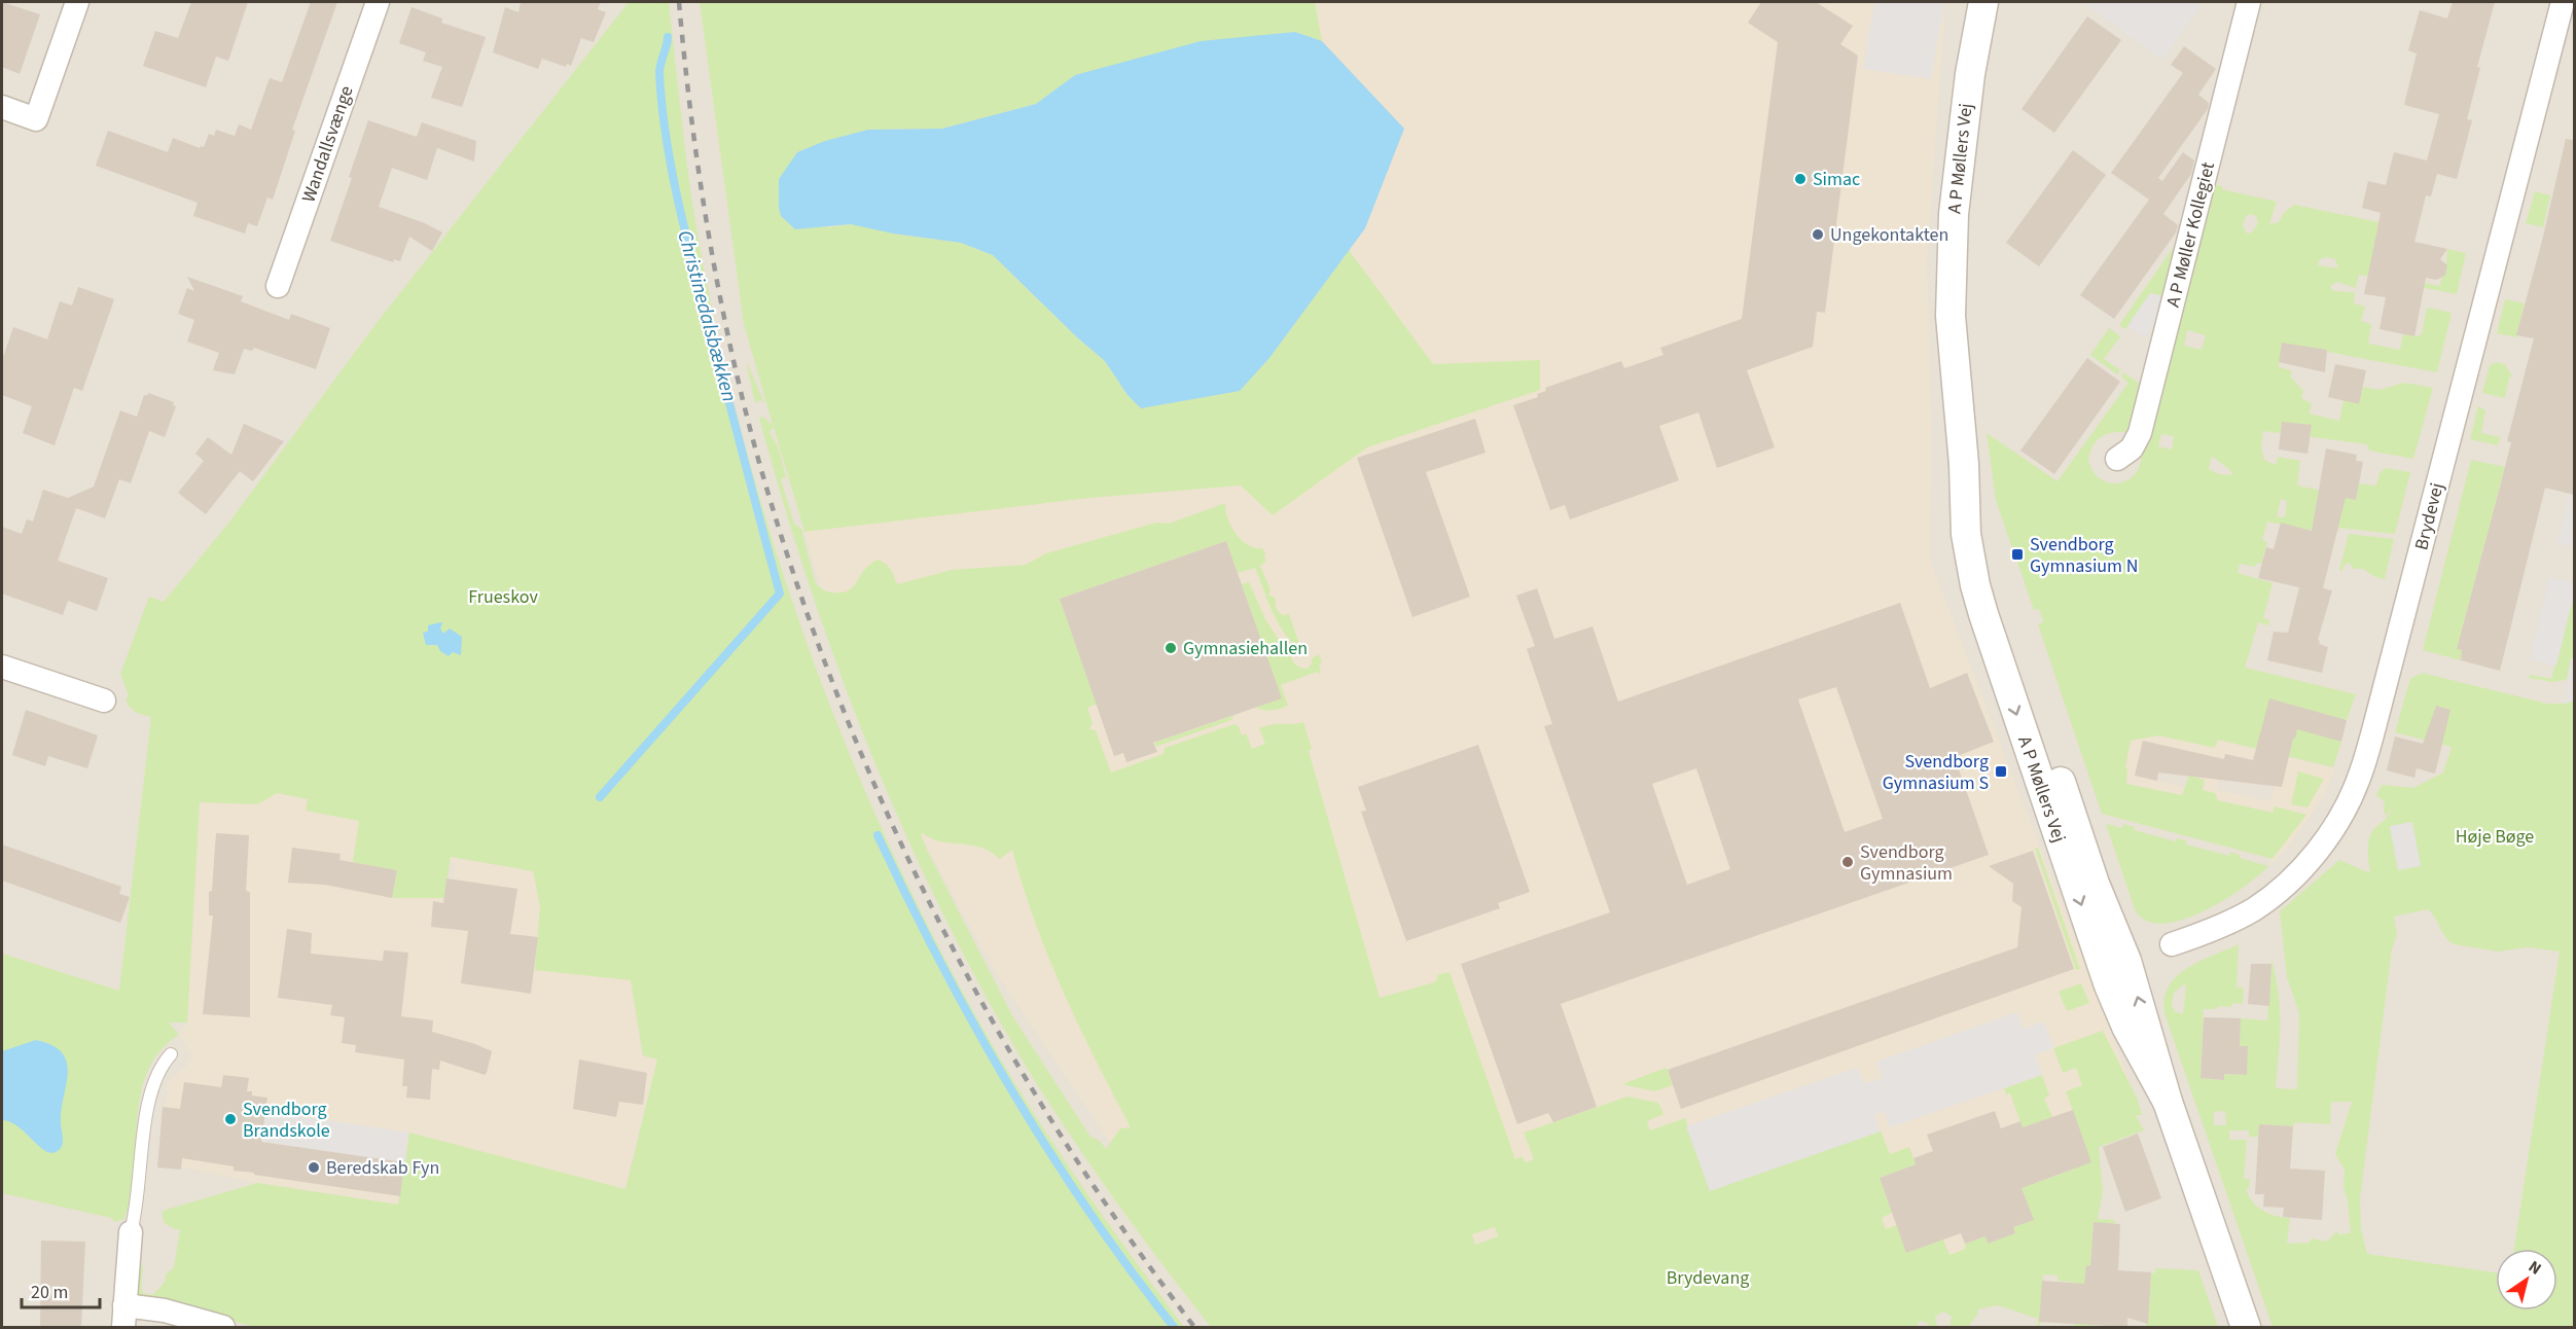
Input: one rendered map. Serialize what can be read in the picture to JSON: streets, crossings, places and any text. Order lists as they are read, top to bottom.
{
  "streets": {
    "street": [
      "Wandallsvænge",
      "A P Møllers Vej",
      "A P Møller Kollegiet",
      "Brydevej"
    ]
  },
  "water": ["Christinedalsbækken"],
  "parks": ["Frueskov", "Høje Bøge", "Brydevang"],
  "places": {
    "other": [
      "Simac",
      "Ungekontakten",
      "Gymnasiehallen",
      "Svendborg Gymnasium",
      "Svendborg Brandskole",
      "Beredskab Fyn"
    ],
    "transit": ["Svendborg Gymnasium N", "Svendborg Gymnasium S"]
  },
  "scale_bar": "20 m",
  "north": "top right"
}
